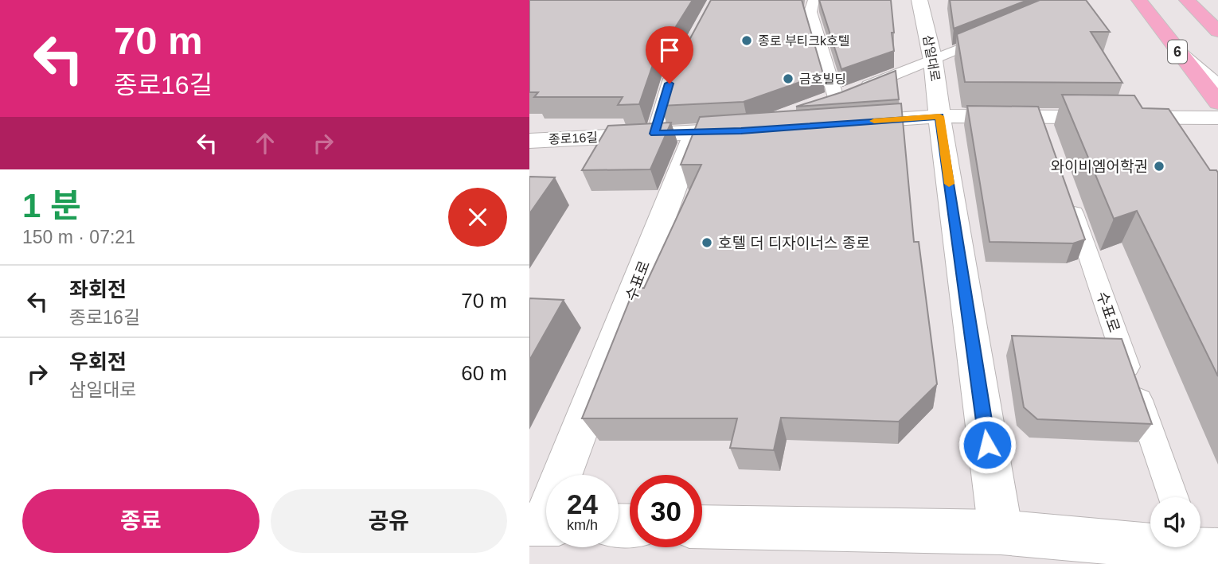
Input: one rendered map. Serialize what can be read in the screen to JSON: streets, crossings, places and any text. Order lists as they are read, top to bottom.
{
  "streets": {
    "main road": ["6"],
    "street": ["삼일대로", "종로16길", "수표로"]
  },
  "crossings": [
    ["종로16길", "수표로"]
  ],
  "places": [
    "종로 부티크k호텔",
    "금호빌딩",
    "와이비엠어학권",
    "호텔 더 디자이너스 종로"
  ],
  "page": {
    "turn": ["70 m", "종로16길"],
    "heading": ["1 분", "150 m · 07:21"],
    "list": [
      {
        "name": "좌회전",
        "note": "종로16길",
        "value": "70 m"
      },
      {
        "name": "우회전",
        "note": "삼일대로",
        "value": "60 m"
      }
    ],
    "speed": "24 km/h",
    "limit": "30",
    "buttons": ["종료", "공유"]
  }
}
